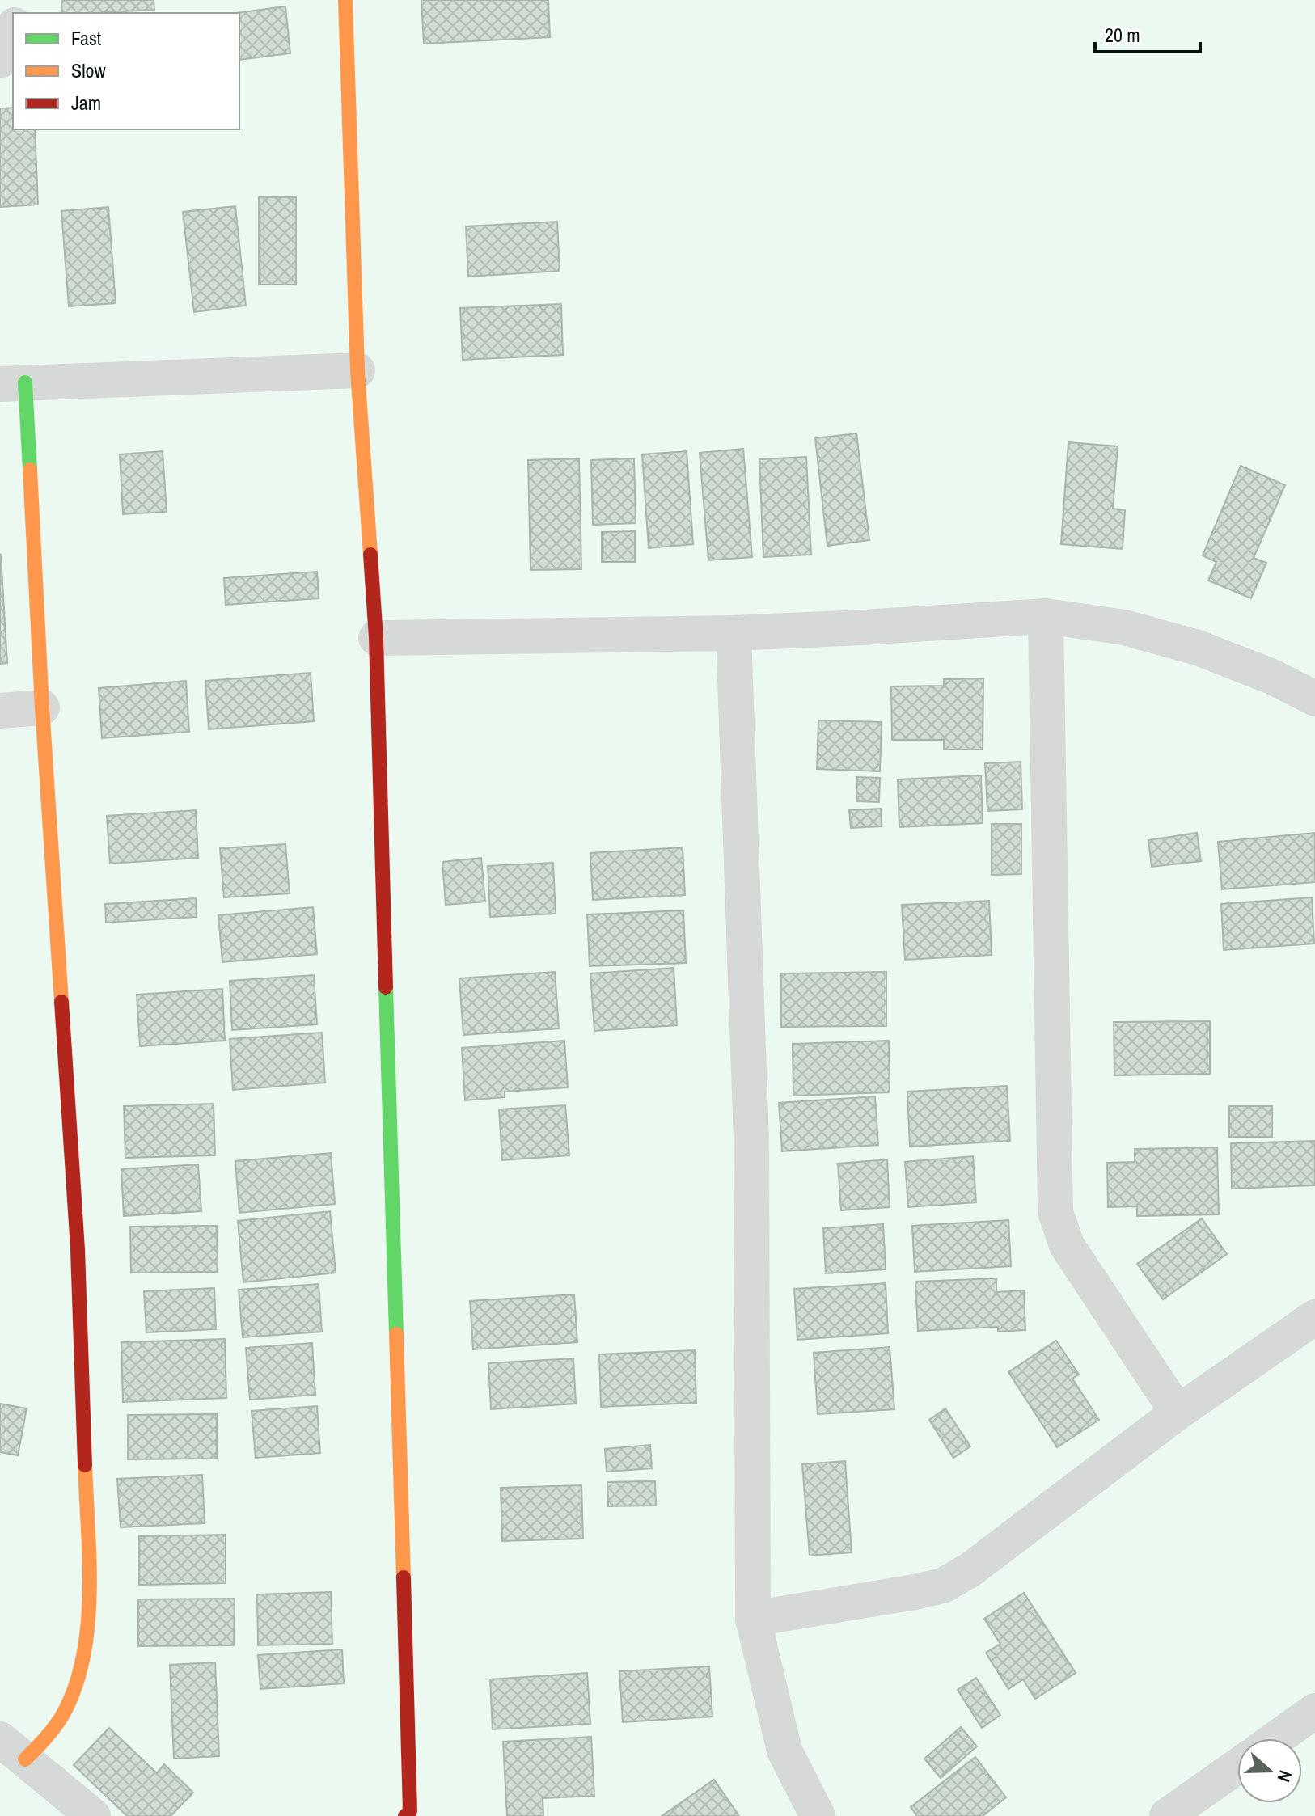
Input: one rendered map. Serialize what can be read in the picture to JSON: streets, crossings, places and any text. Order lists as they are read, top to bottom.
{
  "legend": ["Fast", "Slow", "Jam"],
  "scale_bar": "20 m",
  "north": "right"
}
